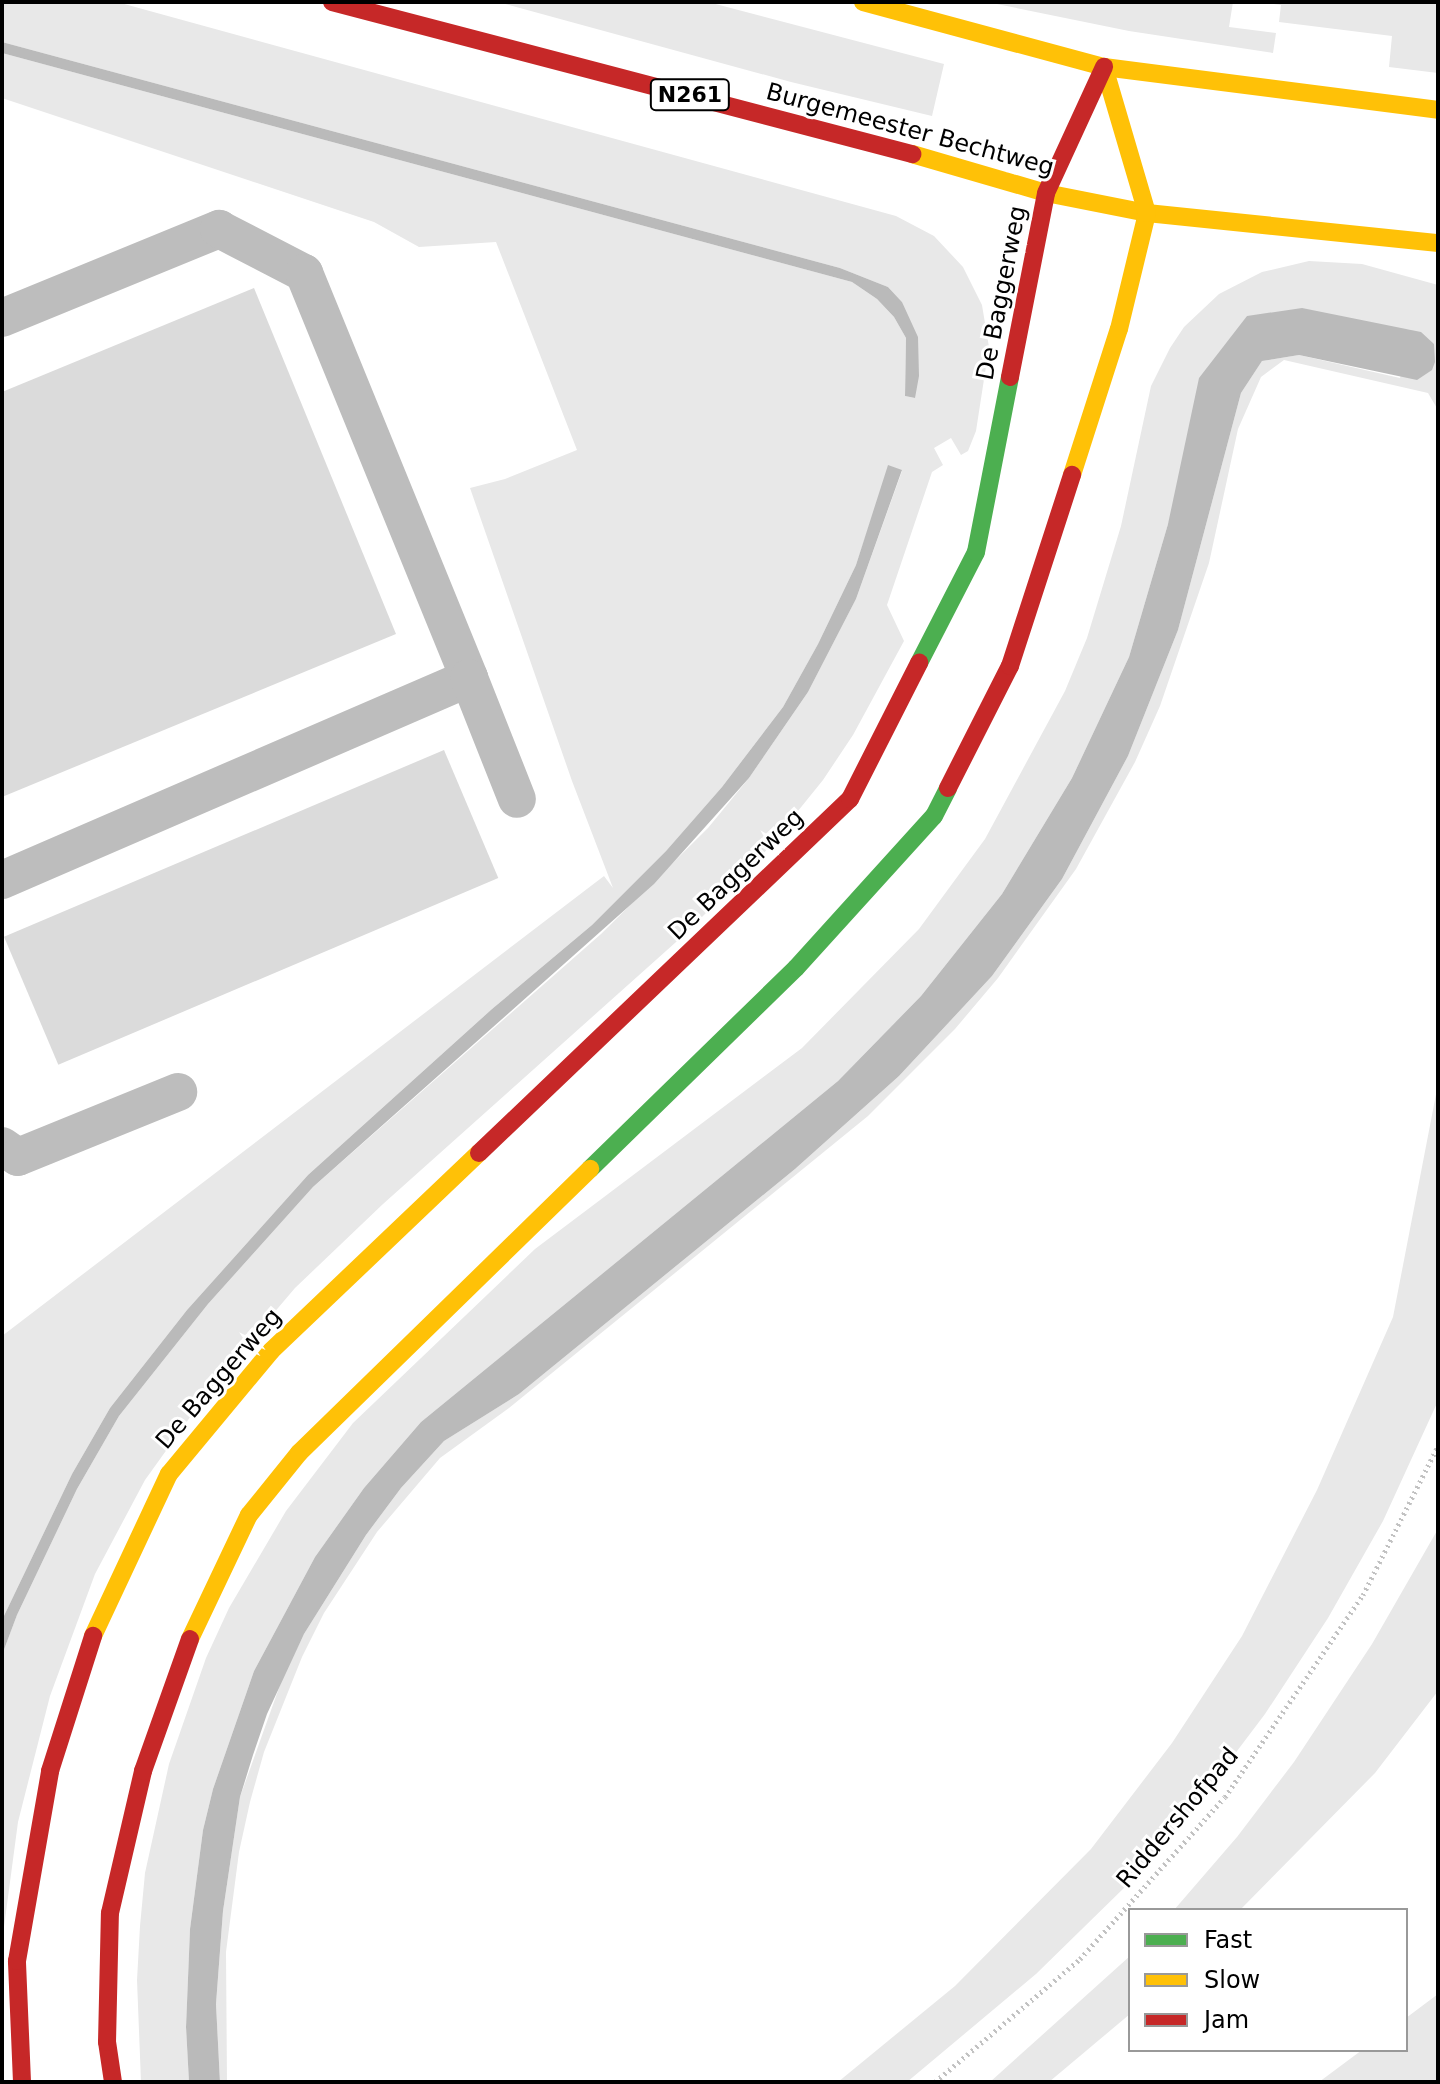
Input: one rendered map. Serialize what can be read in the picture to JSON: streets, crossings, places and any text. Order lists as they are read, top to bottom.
{
  "streets": {
    "street": ["N261", "Burgemeester Bechtweg", "De Baggerweg"],
    "path": ["Riddershofpad"]
  },
  "crossings": [
    ["Burgemeester Bechtweg", "De Baggerweg"]
  ],
  "legend": ["Fast", "Slow", "Jam"]
}
